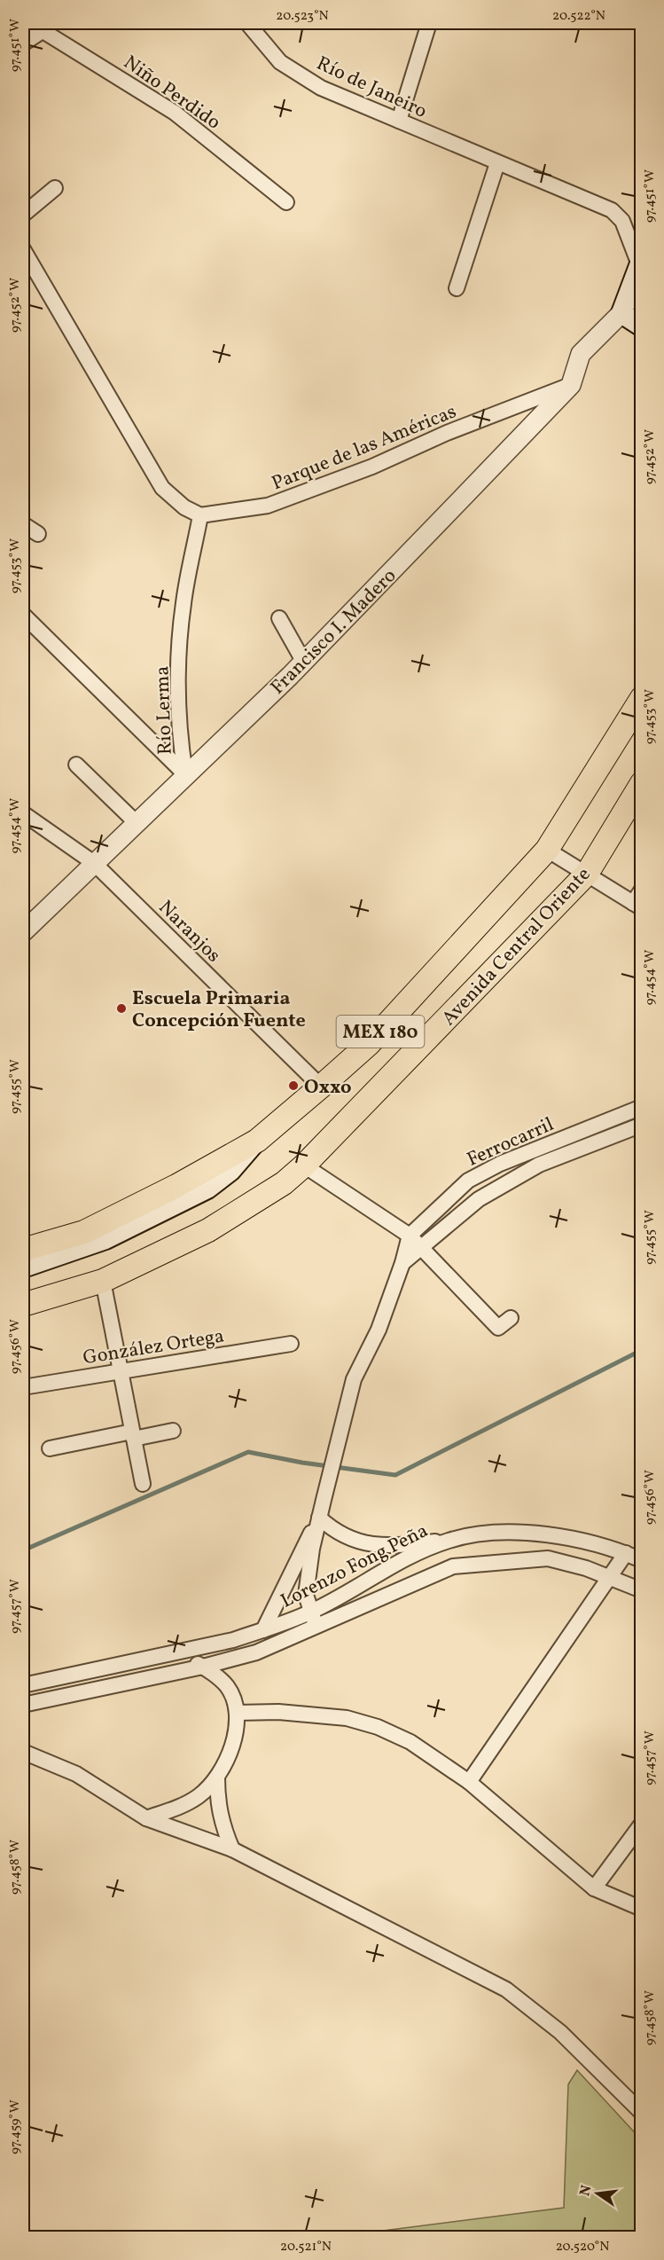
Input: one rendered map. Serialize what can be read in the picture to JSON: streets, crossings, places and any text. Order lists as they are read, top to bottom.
{
  "streets": {
    "main road": ["Avenida Central Oriente", "MEX 180"],
    "street": [
      "Río de Janeiro",
      "Niño Perdido",
      "Parque de las Américas",
      "Francisco I. Madero",
      "Río Lerma",
      "Naranjos",
      "Ferrocarril",
      "González Ortega",
      "Lorenzo Fong Peña"
    ]
  },
  "crossings": [
    ["Parque de las Américas", "Francisco I. Madero"],
    ["Parque de las Américas", "Río Lerma"],
    ["Francisco I. Madero", "Río Lerma"],
    ["Francisco I. Madero", "Naranjos"],
    ["Naranjos", "Avenida Central Oriente"]
  ],
  "places": ["Escuela Primaria Concepción Fuente", "Oxxo"],
  "north": "left",
  "coordinates": [
    "20.523°N",
    "20.522°N",
    "97.451°W",
    "97.452°W",
    "97.453°W",
    "97.454°W",
    "97.455°W",
    "97.456°W",
    "97.457°W",
    "97.458°W",
    "97.459°W",
    "20.521°N",
    "20.520°N"
  ]
}
